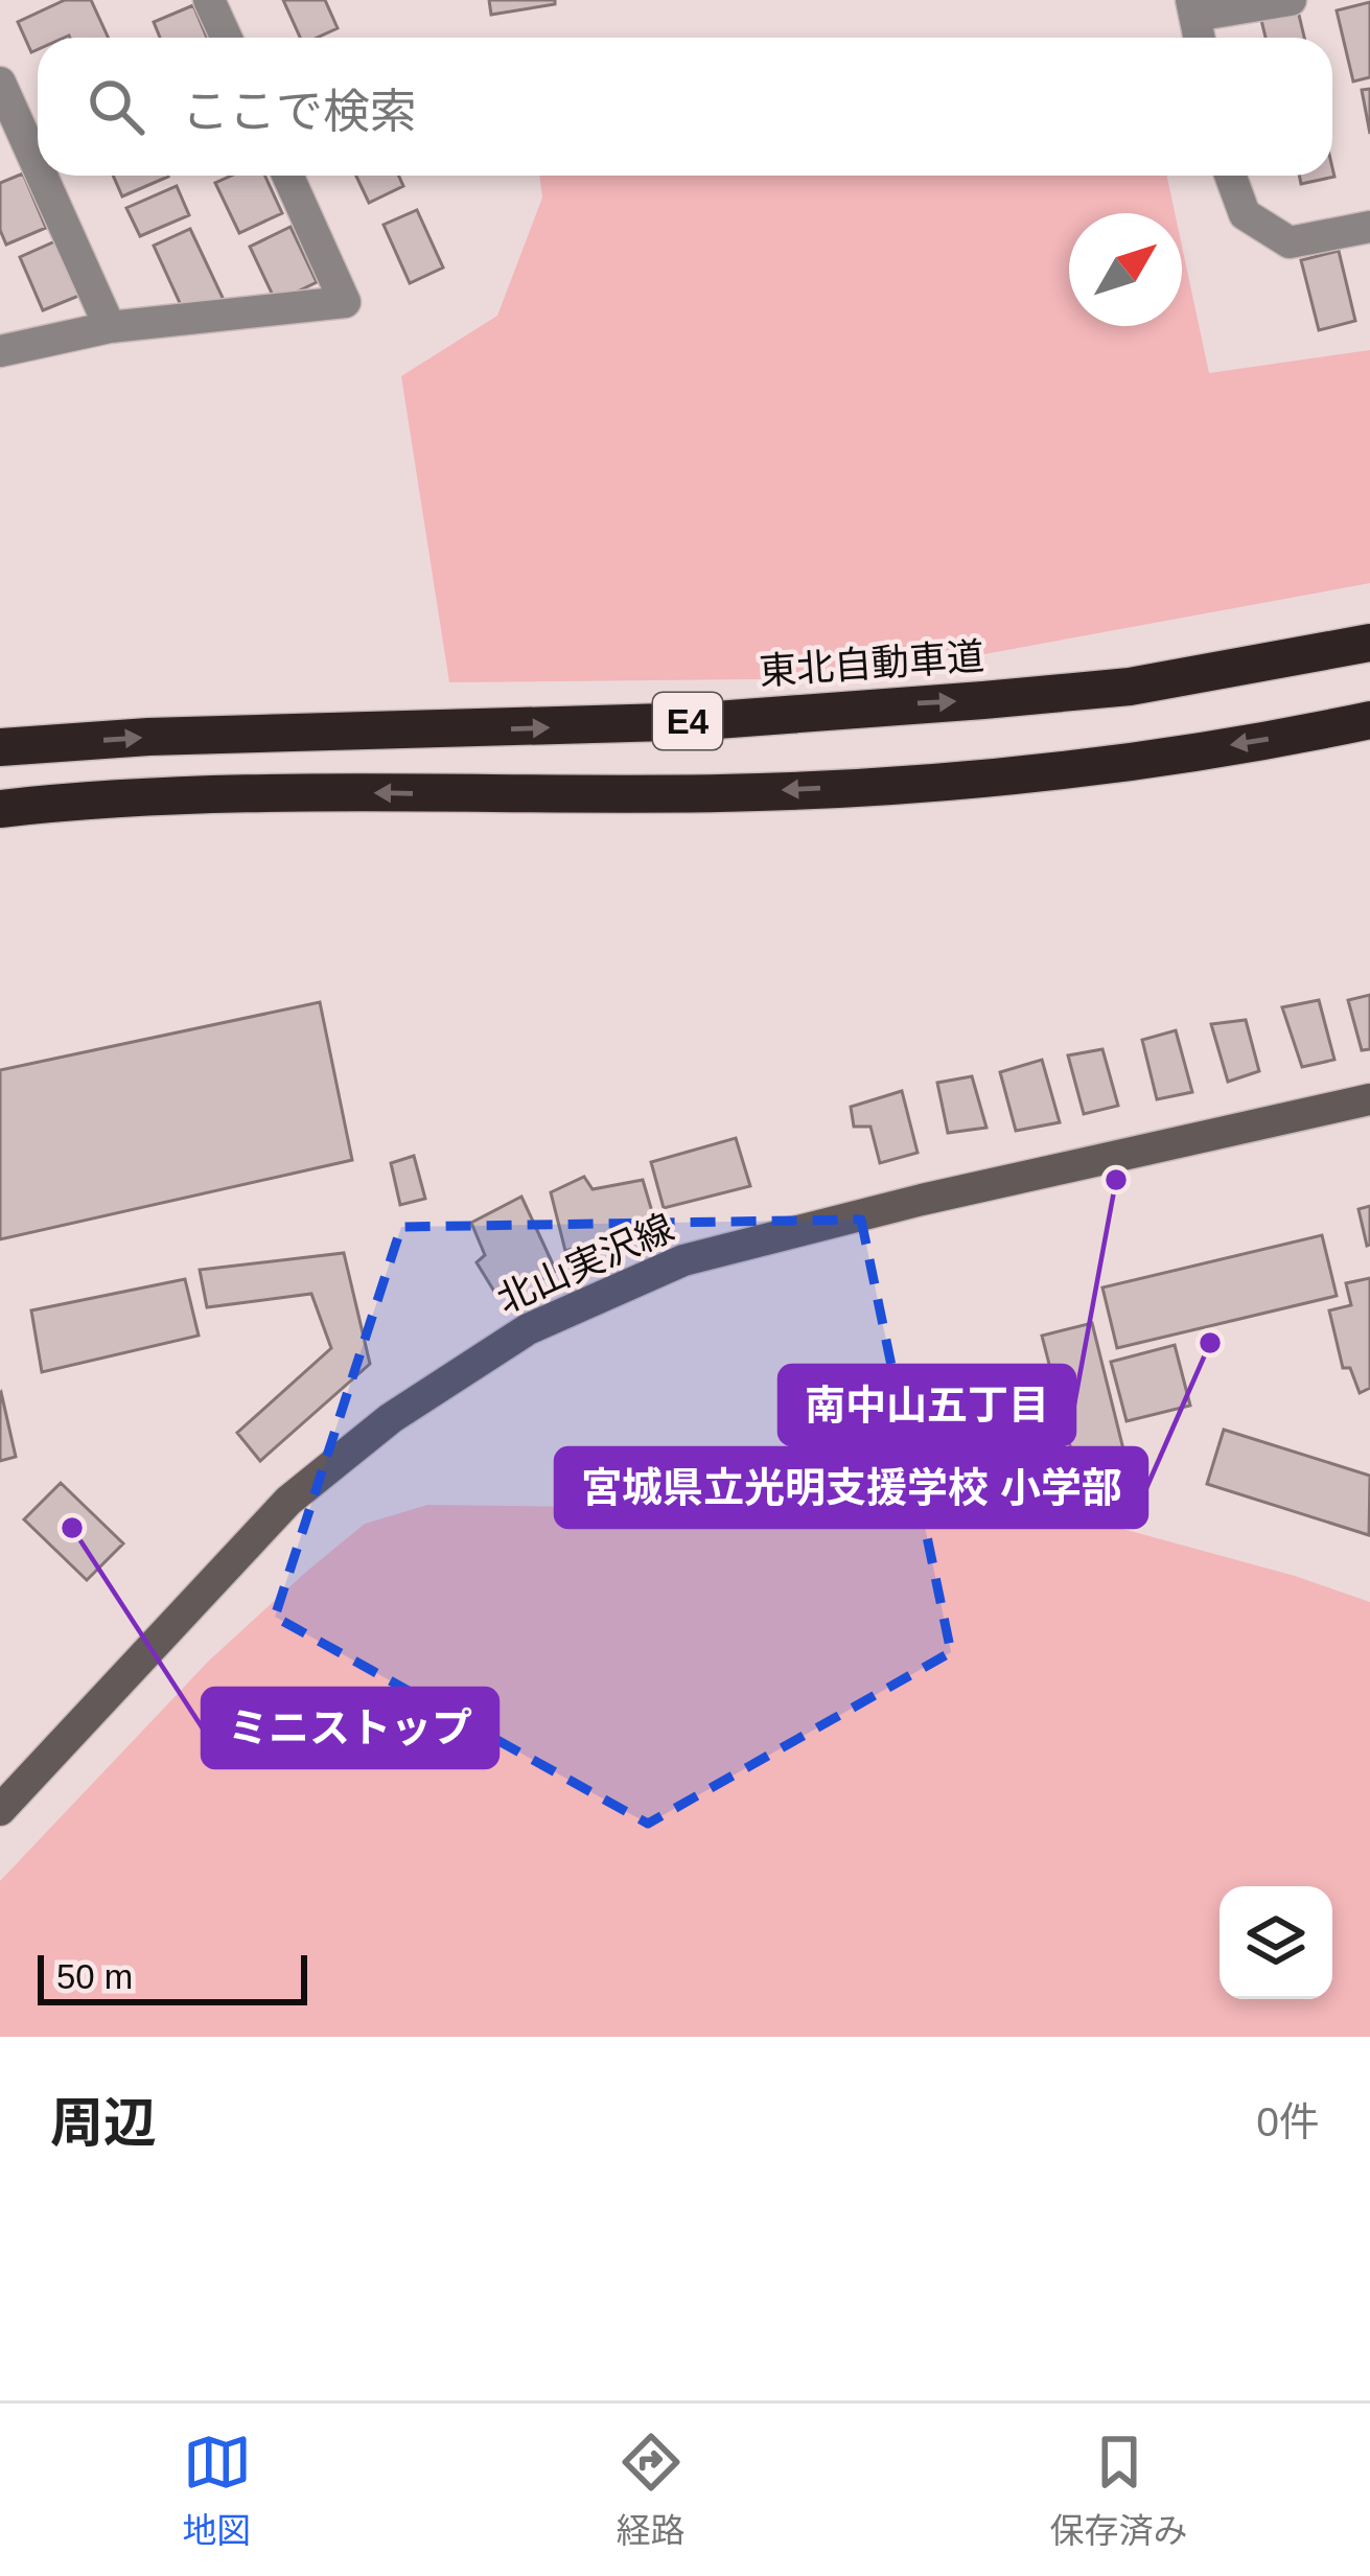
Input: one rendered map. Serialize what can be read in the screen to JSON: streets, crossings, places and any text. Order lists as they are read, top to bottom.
{
  "streets": {
    "highway": ["東北自動車道", "E4"],
    "street": ["北山実沢線"]
  },
  "places": ["南中山五丁目", "宮城県立光明支援学校 小学部", "ミニストップ"],
  "scale_bar": "50 m",
  "north": "top right",
  "page": {
    "search": "ここで検索",
    "scale": "50 m",
    "heading": ["周辺", "0件"],
    "nav": ["地図", "経路", "保存済み"]
  }
}
